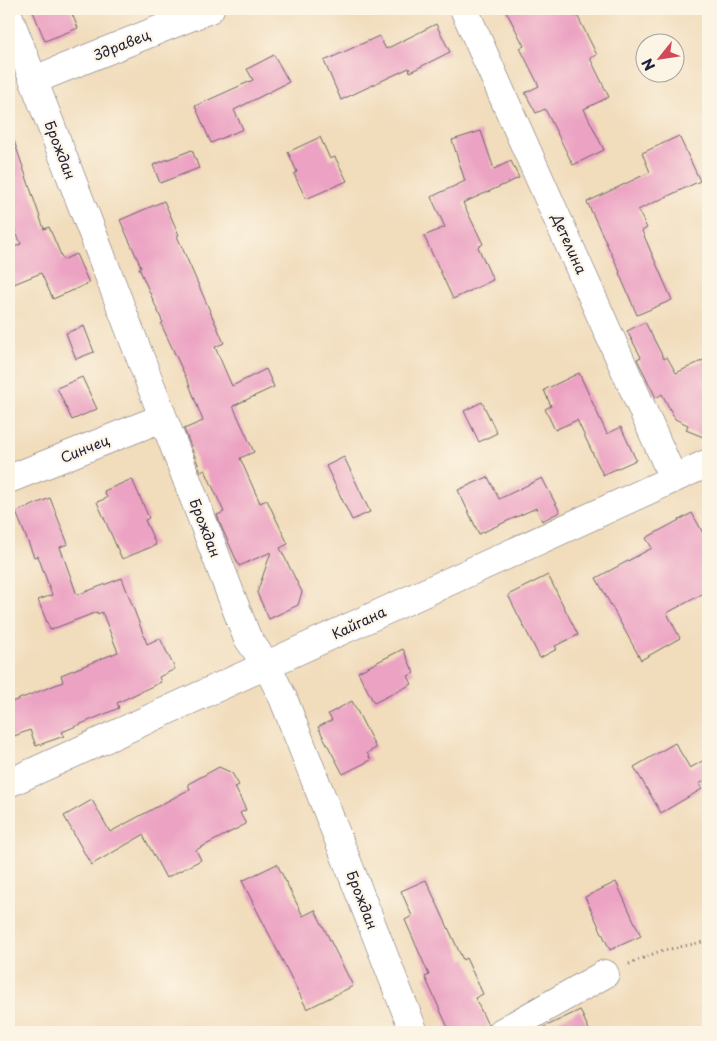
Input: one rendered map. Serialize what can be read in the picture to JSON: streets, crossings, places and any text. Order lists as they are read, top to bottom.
{
  "streets": {
    "street": [
      "Здравец",
      "Брождан",
      "Детелина",
      "Синчец",
      "Кайгана"
    ]
  },
  "crossings": [
    ["Здравец", "Брождан"],
    ["Брождан", "Синчец"],
    ["Брождан", "Кайгана"],
    ["Детелина", "Кайгана"]
  ],
  "north": "bottom left"
}
